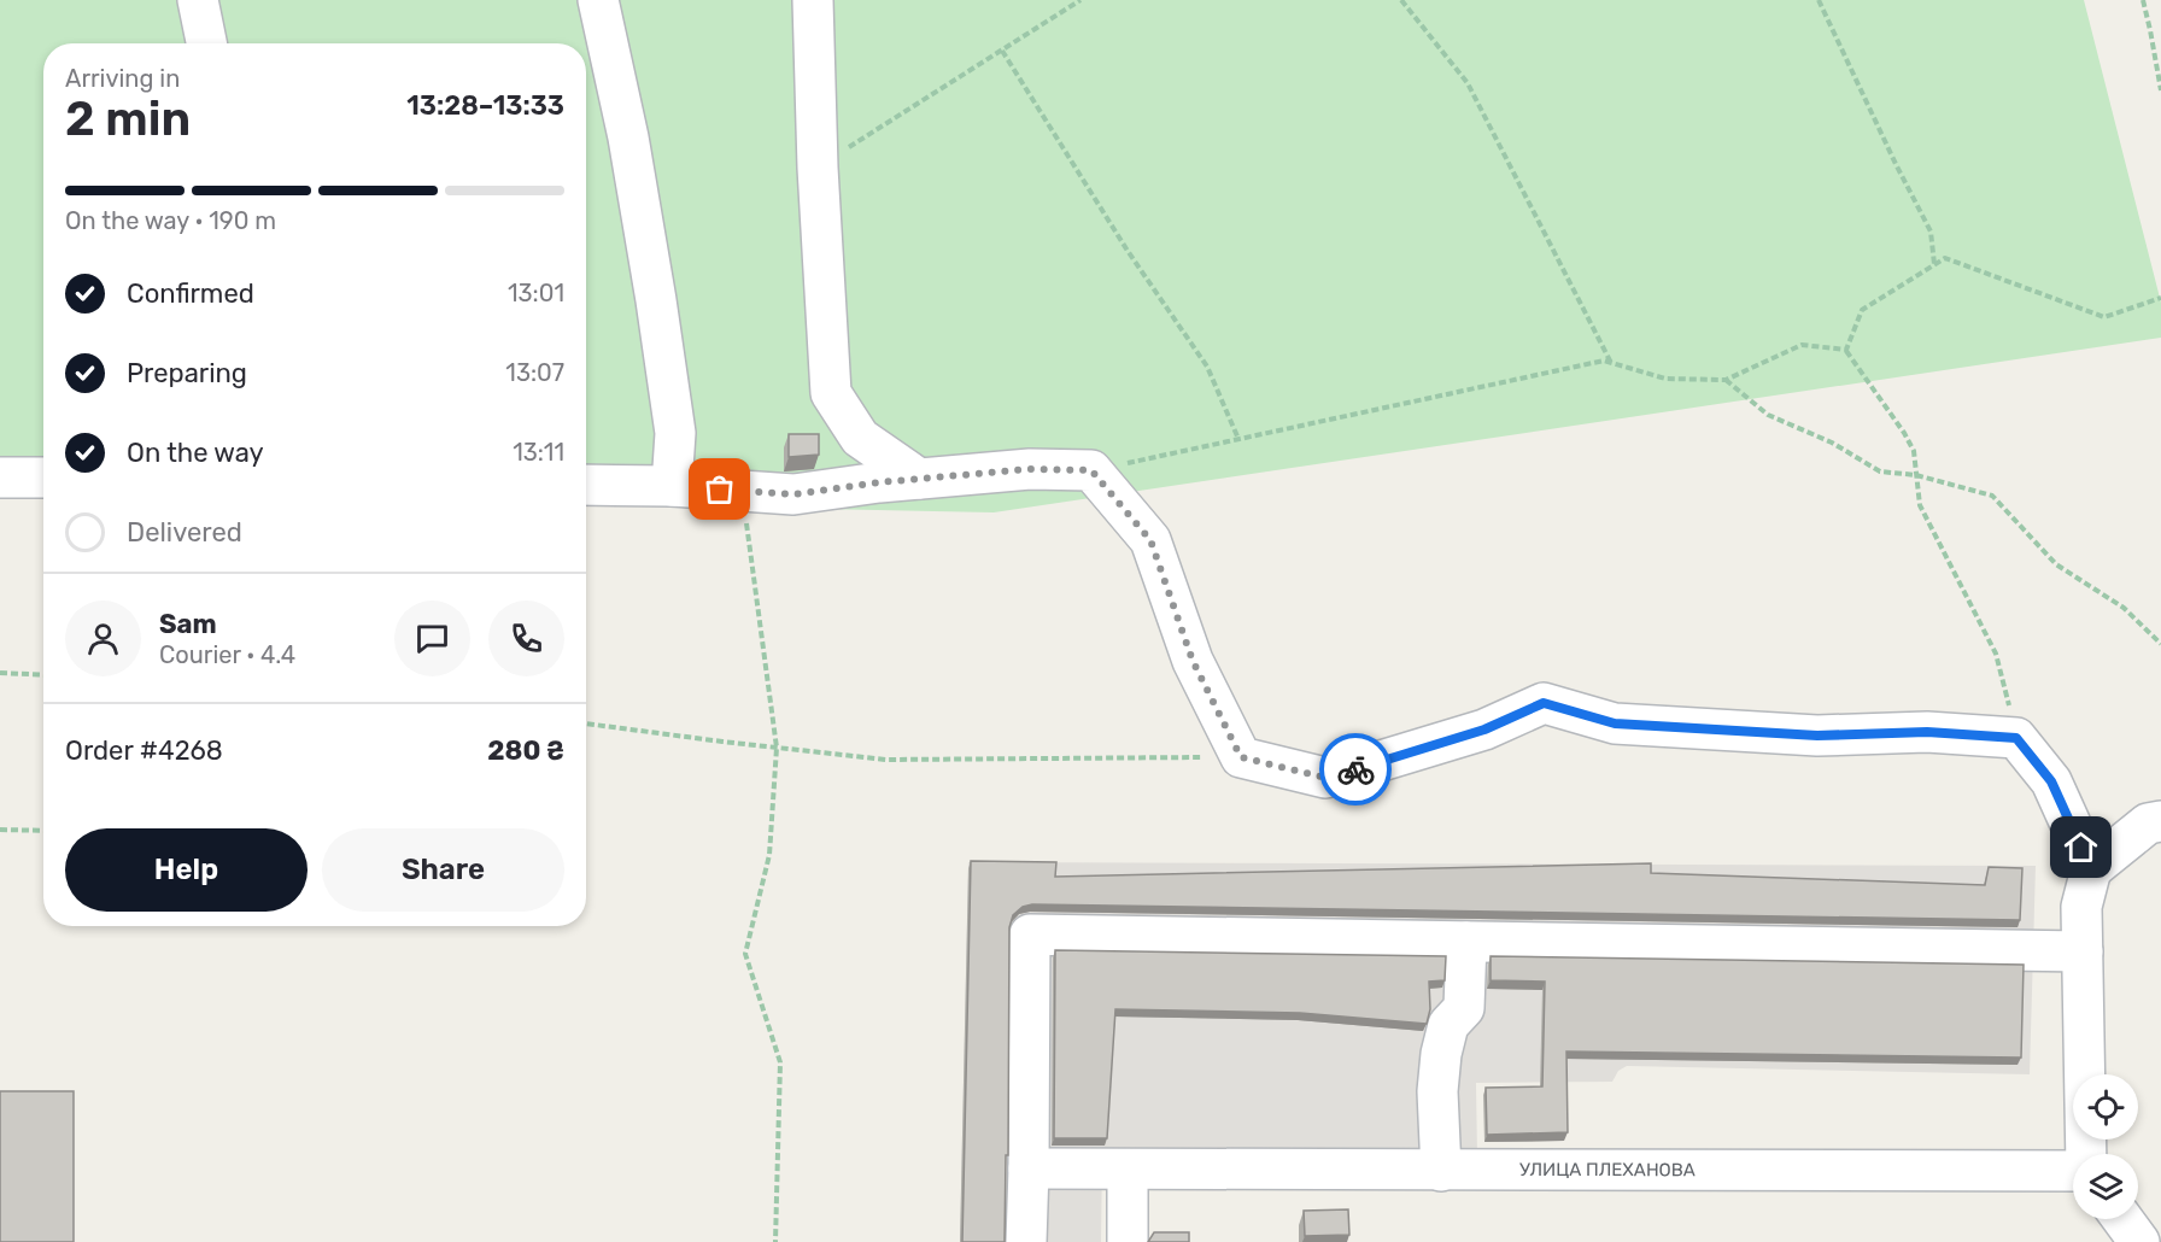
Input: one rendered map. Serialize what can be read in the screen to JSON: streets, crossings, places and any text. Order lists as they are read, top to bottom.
{
  "streets": {
    "street": ["УЛИЦА ПЛЕХАНОВА"]
  },
  "page": {
    "heading": ["2 min", "Arriving in", "13:28–13:33"],
    "panel": [
      "Sam",
      "Courier · 4.4",
      "Order #4268",
      "280 ₴"
    ],
    "bar": "On the way · 190 m",
    "list": [
      ["Confirmed", "13:01"],
      ["Preparing", "13:07"],
      ["On the way", "13:11"],
      "Delivered"
    ],
    "buttons": ["Help", "Share"]
  }
}
